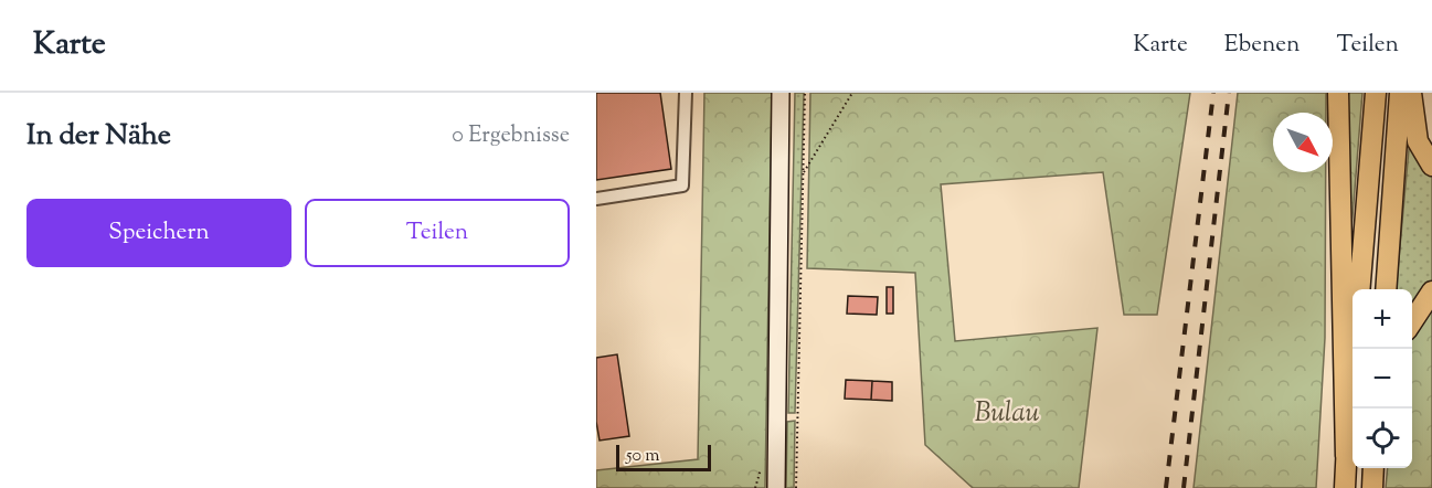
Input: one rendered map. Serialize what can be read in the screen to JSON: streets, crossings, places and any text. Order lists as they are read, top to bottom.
{
  "parks": ["Bulau"],
  "scale_bar": "50 m",
  "north": "bottom right",
  "page": {
    "header": "Karte",
    "nav": ["Karte", "Ebenen", "Teilen"],
    "heading": ["In der Nähe", "0 Ergebnisse"],
    "buttons": ["Speichern", "Teilen"],
    "map_buttons": ["+", "−"],
    "scale": "50 m"
  }
}
